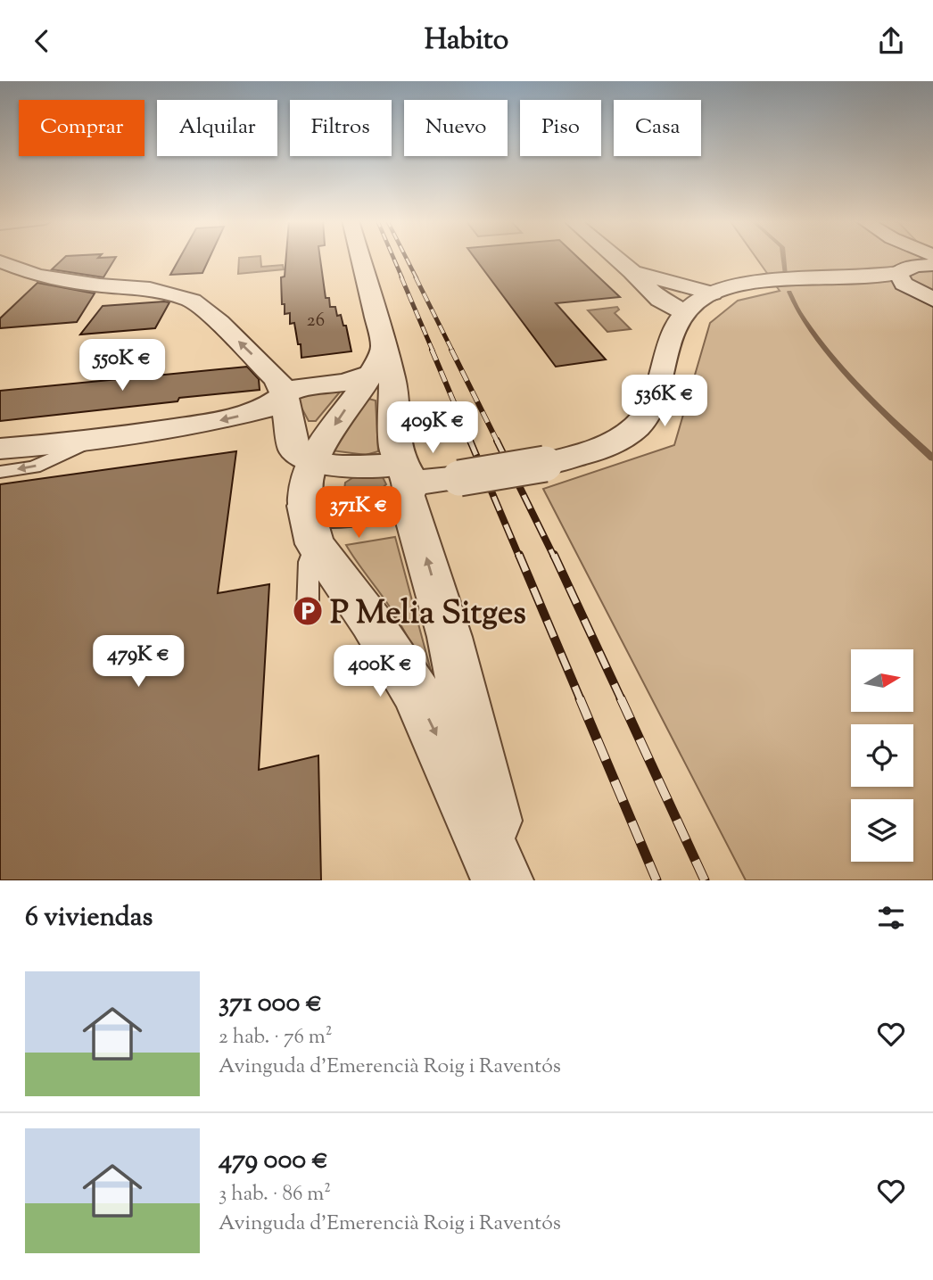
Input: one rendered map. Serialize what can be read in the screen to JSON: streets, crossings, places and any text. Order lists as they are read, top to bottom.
{
  "places": {
    "parking": ["P Melia Sitges"]
  },
  "house_numbers": ["26"],
  "north": "right",
  "page": {
    "header": "Habito",
    "chip": [
      "Comprar",
      "Alquilar",
      "Filtros",
      "Nuevo",
      "Piso",
      "Casa"
    ],
    "price": [
      "550K €",
      "536K €",
      "409K €",
      "371K €",
      "479K €",
      "400K €"
    ],
    "heading": "6 viviendas",
    "list": [
      {
        "name": "371 000 €",
        "note": "2 hab. · 76 m² · Avinguda d'Emerencià Roig i Raventós"
      },
      {
        "name": "479 000 €",
        "note": "3 hab. · 86 m² · Avinguda d'Emerencià Roig i Raventós"
      }
    ]
  }
}
